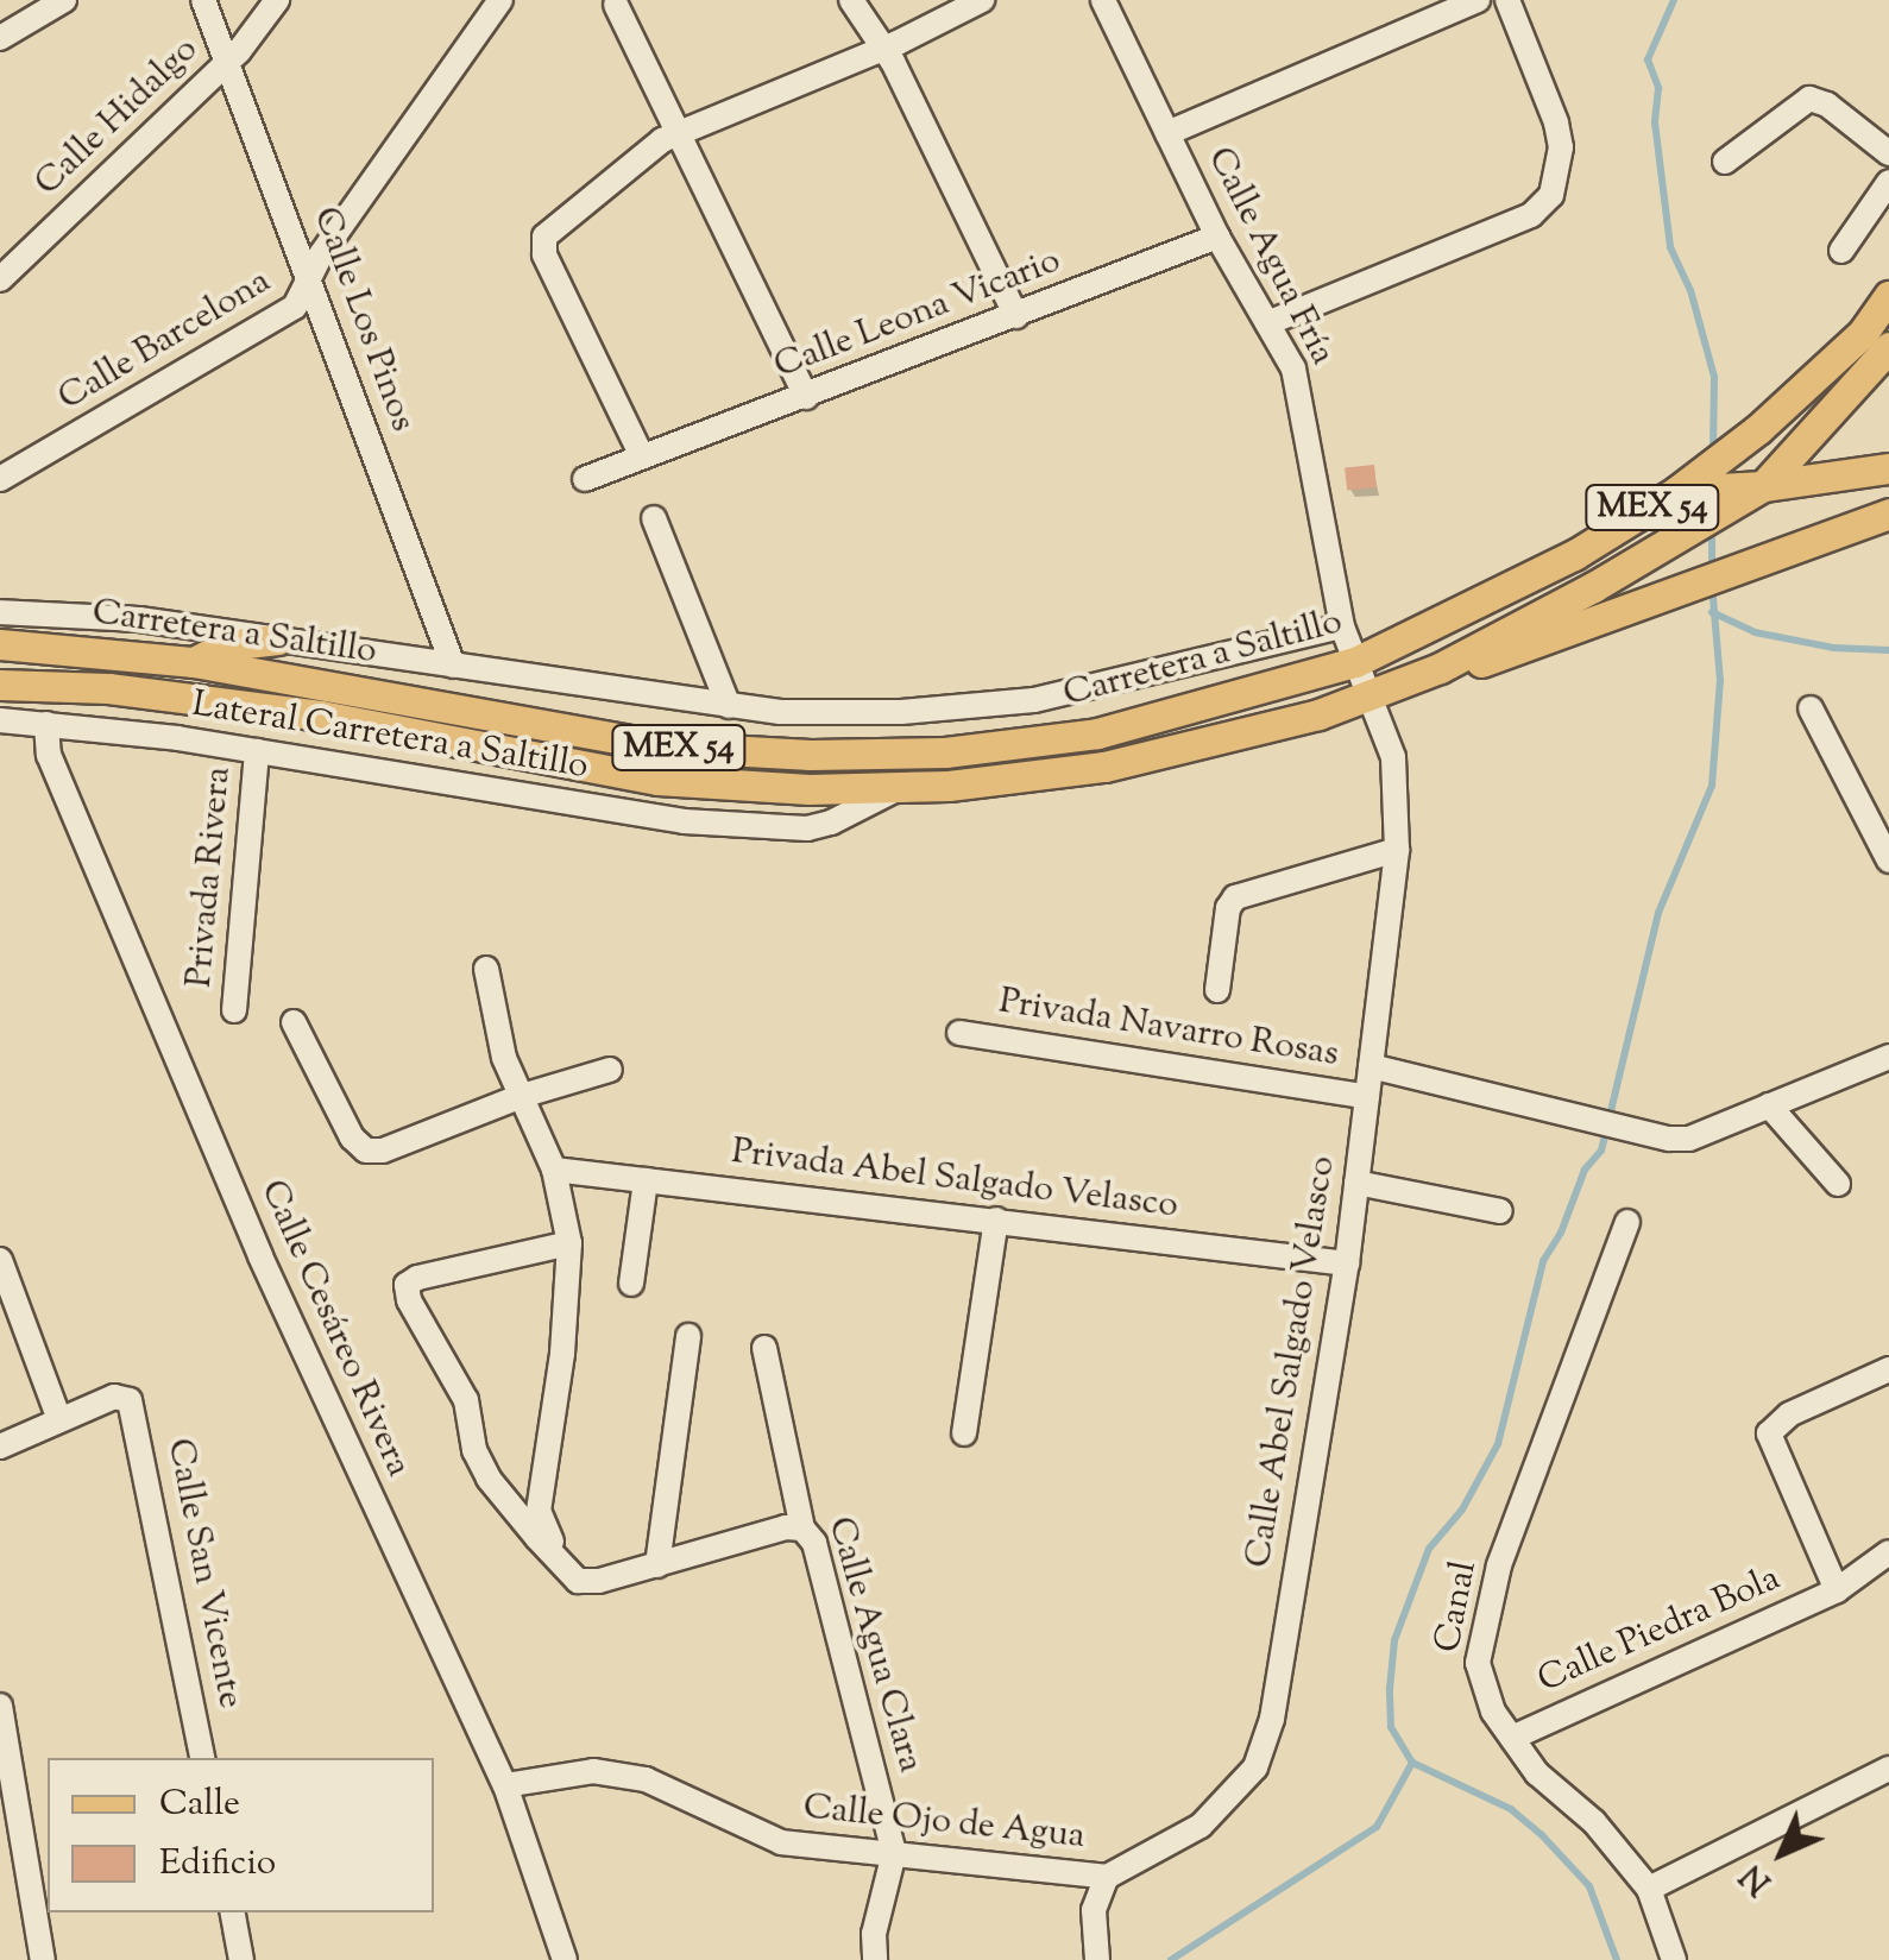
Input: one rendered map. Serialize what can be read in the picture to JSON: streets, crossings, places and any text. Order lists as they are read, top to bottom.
{
  "streets": {
    "main road": ["MEX 54", "Carretera a Saltillo"],
    "street": [
      "Calle Hidalgo",
      "Calle Agua Fría",
      "Calle Leona Vicario",
      "Calle Los Pinos",
      "Calle Barcelona",
      "Lateral Carretera a Saltillo",
      "Privada Rivera",
      "Privada Navarro Rosas",
      "Privada Abel Salgado Velasco",
      "Calle Cesáreo Rivera",
      "Calle Abel Salgado Velasco",
      "Calle San Vicente",
      "Canal",
      "Calle Piedra Bola",
      "Calle Agua Clara",
      "Calle Ojo de Agua"
    ]
  },
  "crossings": [
    ["Calle Hidalgo", "Calle Los Pinos"],
    ["Calle Agua Fría", "Calle Leona Vicario"],
    ["Calle Agua Fría", "Carretera a Saltillo"],
    ["Calle Agua Fría", "Calle Abel Salgado Velasco"],
    ["Calle Los Pinos", "Calle Barcelona"],
    ["Carretera a Saltillo", "Lateral Carretera a Saltillo"],
    ["Carretera a Saltillo", "Calle Abel Salgado Velasco"],
    ["Lateral Carretera a Saltillo", "Privada Rivera"],
    ["Lateral Carretera a Saltillo", "Calle Cesáreo Rivera"],
    ["Privada Navarro Rosas", "Calle Abel Salgado Velasco"],
    ["Privada Abel Salgado Velasco", "Calle Abel Salgado Velasco"],
    ["Calle Cesáreo Rivera", "Calle Ojo de Agua"],
    ["Calle Abel Salgado Velasco", "Calle Ojo de Agua"],
    ["Canal", "Calle Piedra Bola"],
    ["Calle Agua Clara", "Calle Ojo de Agua"]
  ],
  "legend": ["Calle", "Edificio"],
  "north": "bottom left"
}
